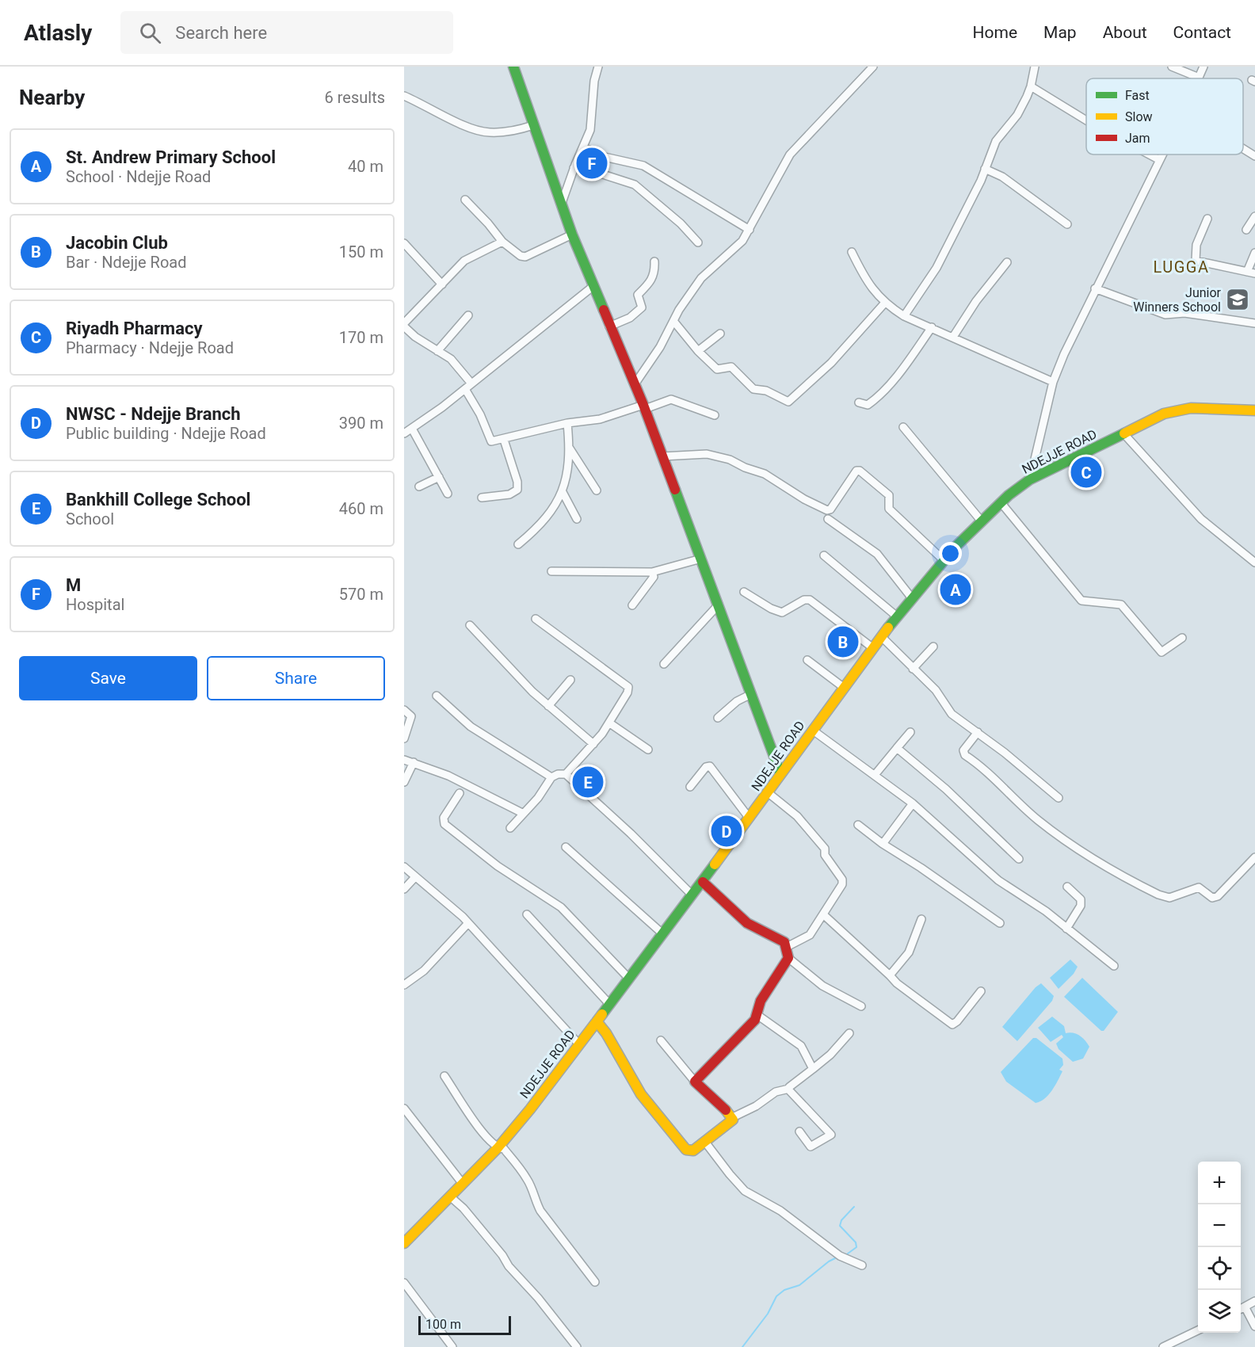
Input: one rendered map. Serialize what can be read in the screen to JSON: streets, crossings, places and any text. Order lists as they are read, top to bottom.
{
  "streets": {
    "street": ["NDEJJE ROAD"]
  },
  "districts": ["LUGGA"],
  "places": {
    "school or university": ["Junior Winners School"]
  },
  "legend": ["Fast", "Slow", "Jam"],
  "scale_bar": "100 m",
  "page": {
    "header": "Atlasly",
    "search": "Search here",
    "nav": [
      "Home",
      "Map",
      "About",
      "Contact"
    ],
    "heading": ["Nearby", "6 results"],
    "list": [
      {
        "mark": "A",
        "name": "St. Andrew Primary School",
        "note": "School · Ndejje Road",
        "value": "40 m"
      },
      {
        "mark": "B",
        "name": "Jacobin Club",
        "note": "Bar · Ndejje Road",
        "value": "150 m"
      },
      {
        "mark": "C",
        "name": "Riyadh Pharmacy",
        "note": "Pharmacy · Ndejje Road",
        "value": "170 m"
      },
      {
        "mark": "D",
        "name": "NWSC - Ndejje Branch",
        "note": "Public building · Ndejje Road",
        "value": "390 m"
      },
      {
        "mark": "E",
        "name": "Bankhill College School",
        "note": "School",
        "value": "460 m"
      },
      {
        "mark": "F",
        "name": "M",
        "note": "Hospital",
        "value": "570 m"
      }
    ],
    "pins": [
      "F",
      "C",
      "A",
      "B",
      "E",
      "D"
    ],
    "buttons": ["Save", "Share"],
    "map_buttons": ["+", "−"],
    "scale": "100 m"
  }
}
